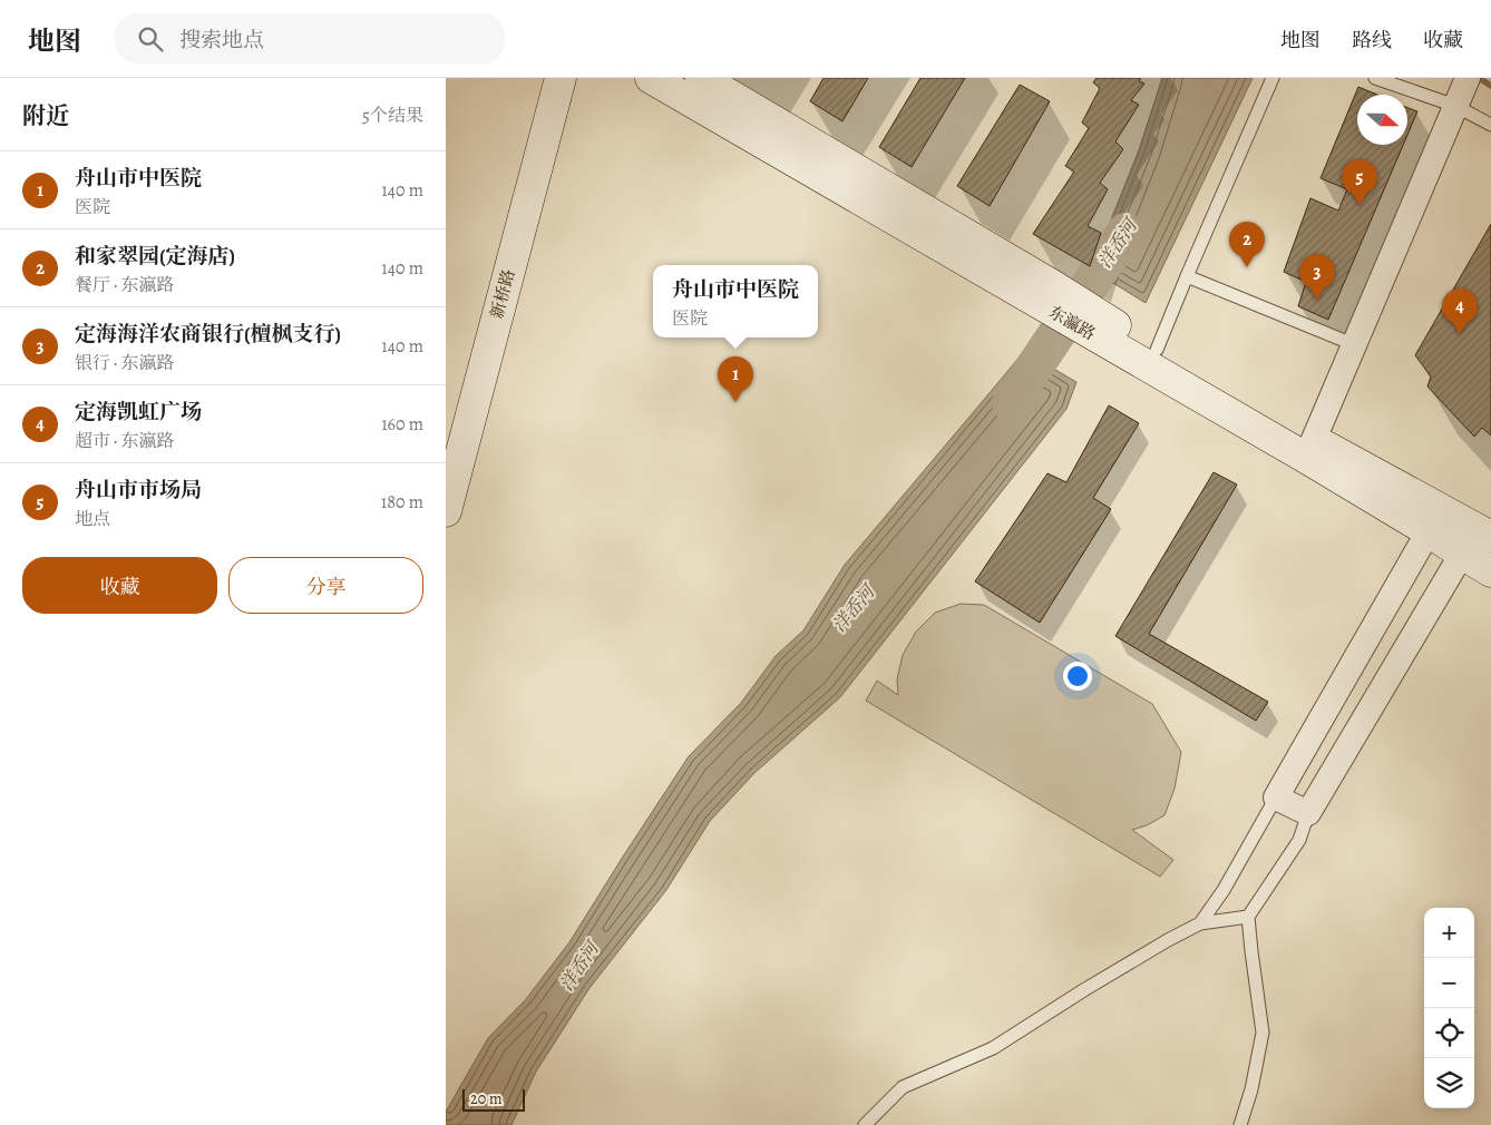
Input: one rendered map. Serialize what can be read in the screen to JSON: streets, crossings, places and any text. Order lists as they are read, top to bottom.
{
  "streets": {
    "main road": ["新桥路", "东瀛路"]
  },
  "water": ["洋岙河"],
  "scale_bar": "20 m",
  "north": "right",
  "page": {
    "header": "地图",
    "search": "搜索地点",
    "nav": ["地图", "路线", "收藏"],
    "heading": ["附近", "5个结果"],
    "list": [
      {
        "mark": "1",
        "name": "舟山市中医院",
        "note": "医院",
        "value": "140 m"
      },
      {
        "mark": "2",
        "name": "和家翠园(定海店)",
        "note": "餐厅 · 东瀛路",
        "value": "140 m"
      },
      {
        "mark": "3",
        "name": "定海海洋农商银行(檀枫支行)",
        "note": "银行 · 东瀛路",
        "value": "140 m"
      },
      {
        "mark": "4",
        "name": "定海凯虹广场",
        "note": "超市 · 东瀛路",
        "value": "160 m"
      },
      {
        "mark": "5",
        "name": "舟山市市场局",
        "note": "地点",
        "value": "180 m"
      }
    ],
    "pins": [
      "5",
      "2",
      "3",
      "4",
      "1"
    ],
    "popup": ["舟山市中医院", "医院"],
    "buttons": ["收藏", "分享"],
    "map_buttons": ["+", "−"],
    "scale": "20 m"
  }
}
